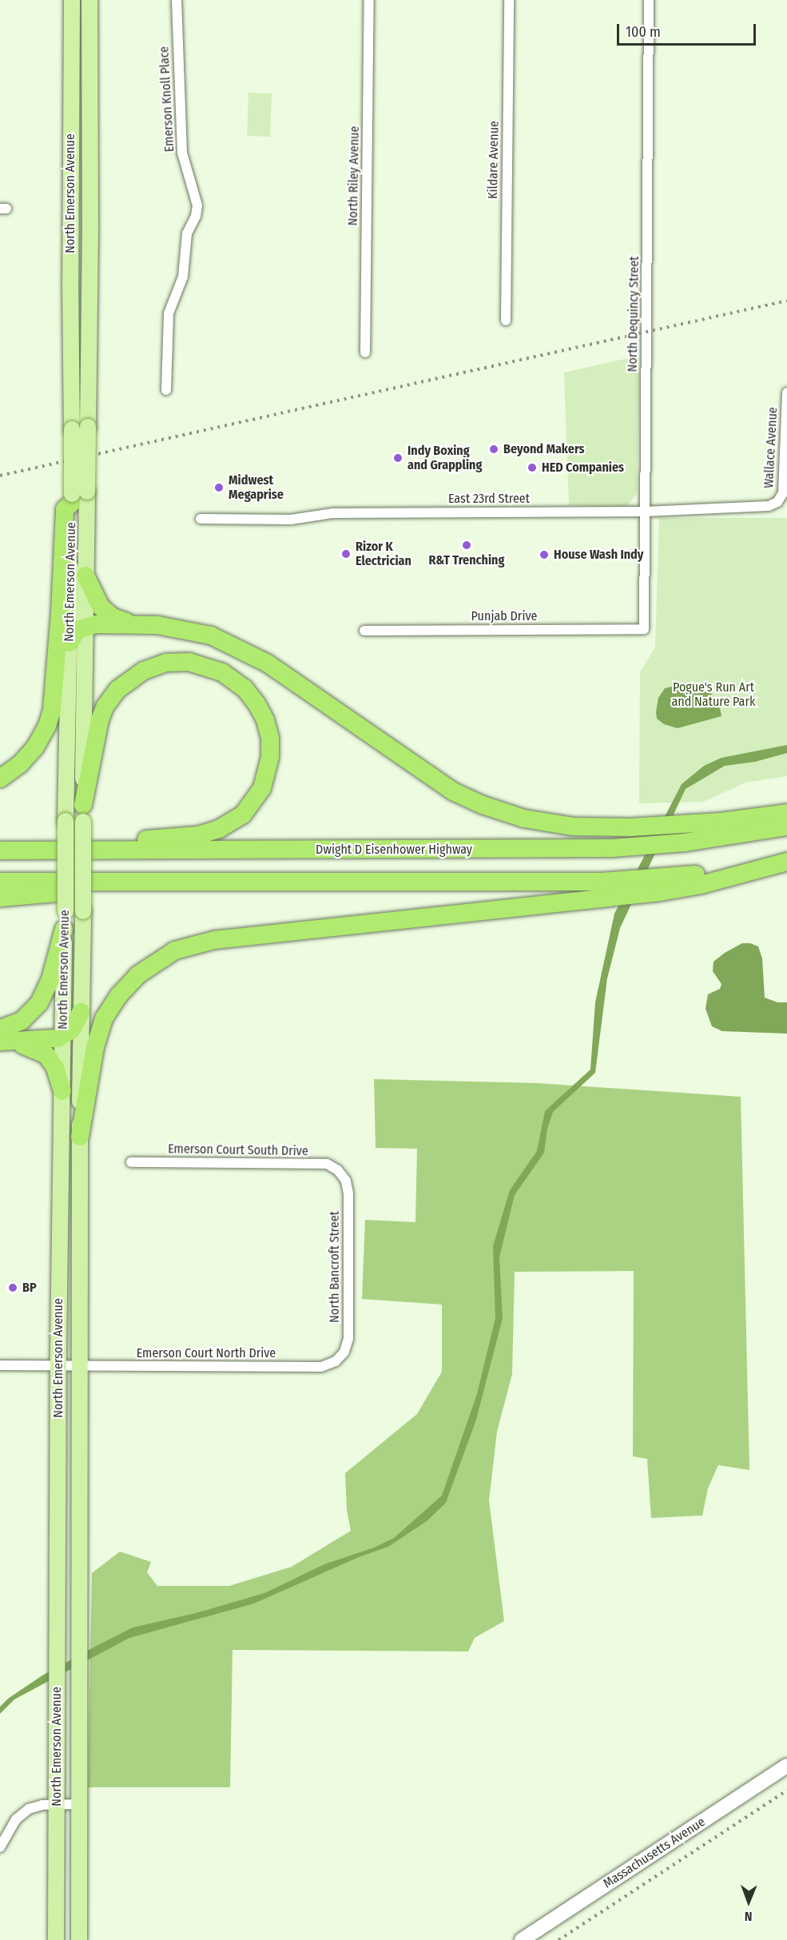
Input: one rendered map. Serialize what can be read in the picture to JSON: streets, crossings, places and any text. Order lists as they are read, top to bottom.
{
  "streets": {
    "highway": ["Dwight D Eisenhower Highway"],
    "main road": ["North Emerson Avenue", "Massachusetts Avenue"],
    "street": [
      "Emerson Knoll Place",
      "Kildare Avenue",
      "North Riley Avenue",
      "North Dequincy Street",
      "Wallace Avenue",
      "East 23rd Street",
      "Punjab Drive",
      "Emerson Court South Drive",
      "North Bancroft Street",
      "Emerson Court North Drive"
    ]
  },
  "crossings": [
    ["North Emerson Avenue", "Emerson Court North Drive"],
    ["North Dequincy Street", "East 23rd Street"],
    ["North Dequincy Street", "Punjab Drive"],
    ["Wallace Avenue", "East 23rd Street"],
    ["Emerson Court South Drive", "North Bancroft Street"],
    ["North Bancroft Street", "Emerson Court North Drive"]
  ],
  "parks": ["Pogue's Run Art and Nature Park"],
  "places": [
    "Beyond Makers",
    "Indy Boxing and Grappling",
    "HED Companies",
    "Midwest Megaprise",
    "R&T Trenching",
    "Rizor K Electrician",
    "House Wash Indy",
    "BP"
  ],
  "scale_bar": "100 m",
  "north": "bottom"
}
